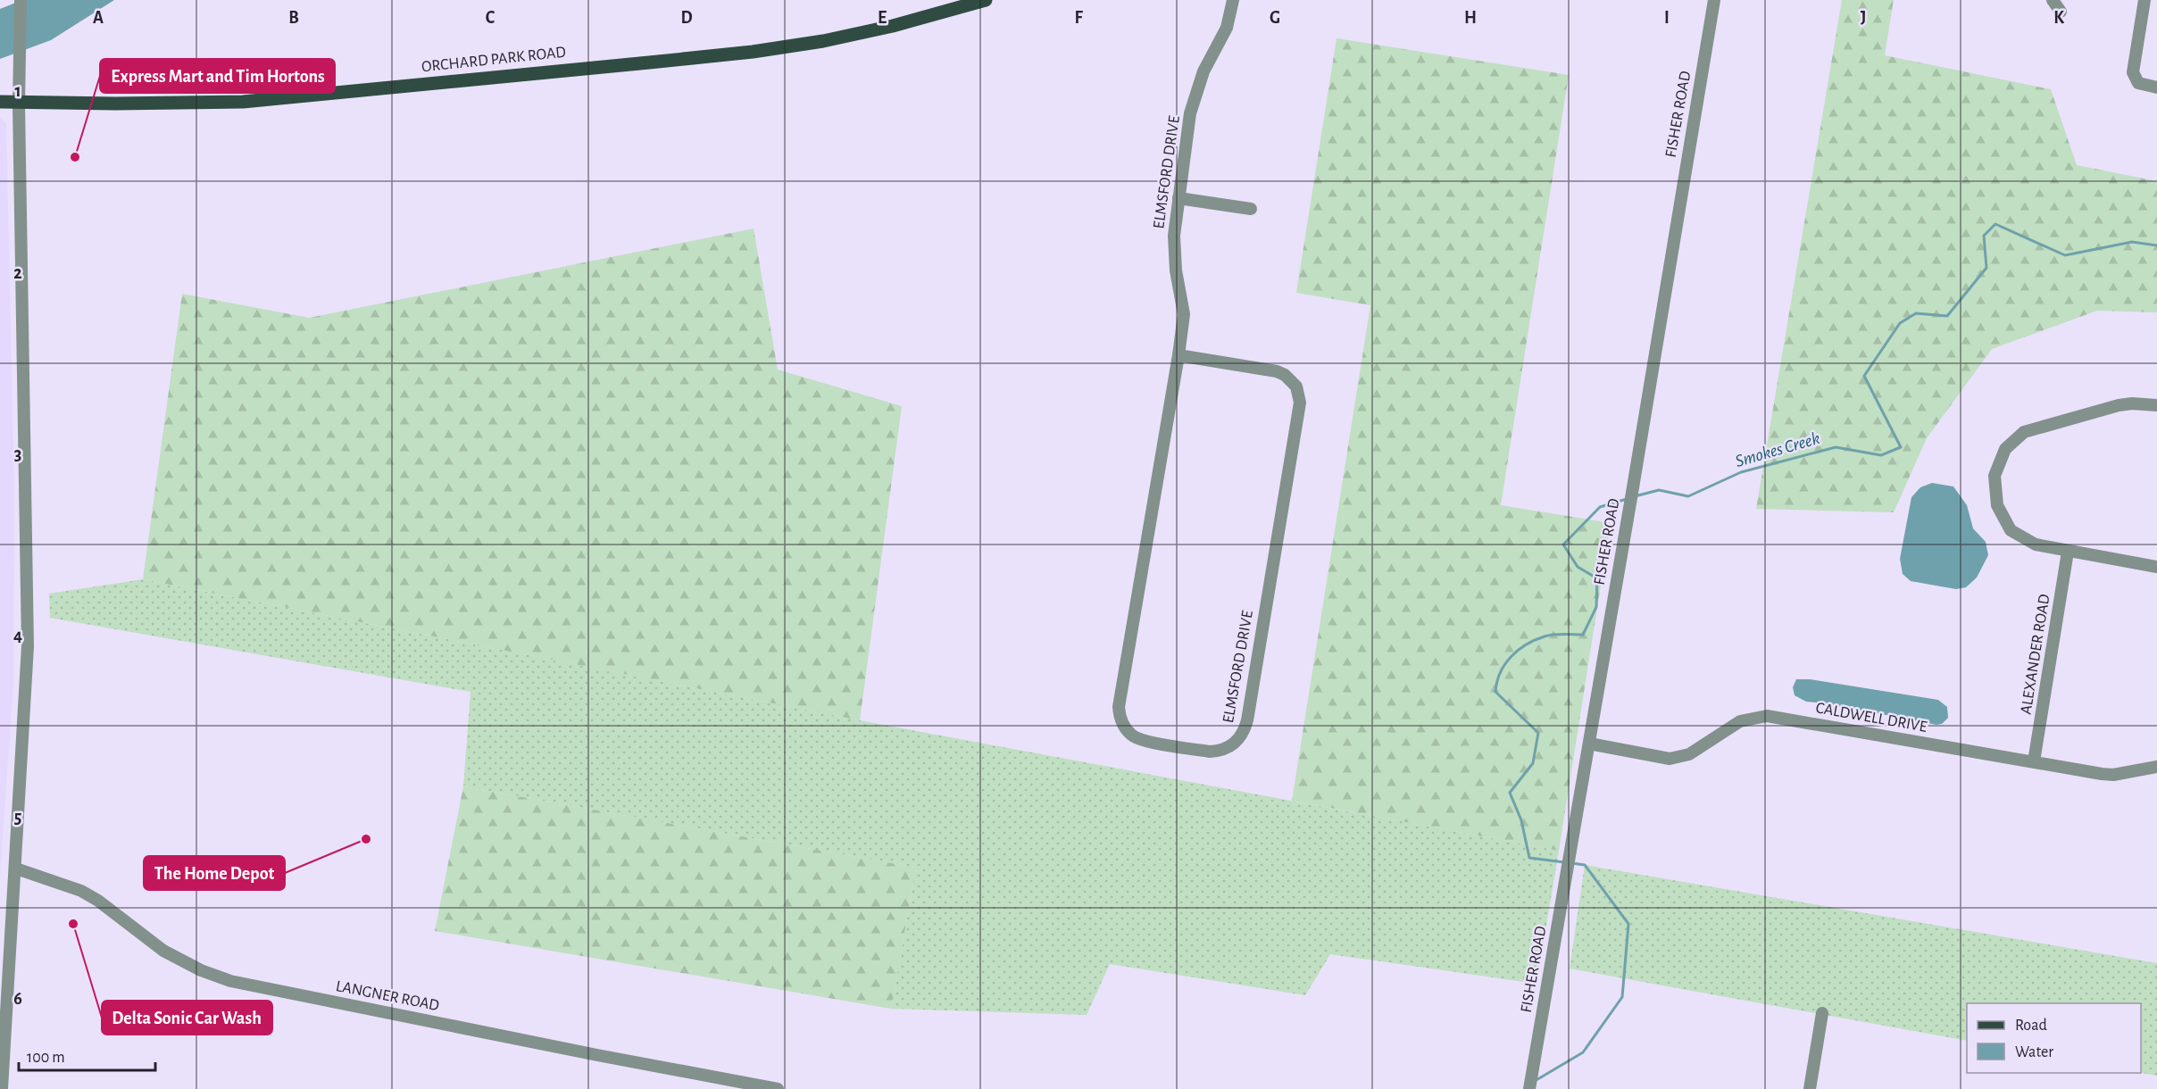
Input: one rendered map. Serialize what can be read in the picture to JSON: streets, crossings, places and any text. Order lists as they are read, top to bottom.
{
  "streets": {
    "main road": ["ORCHARD PARK ROAD"],
    "street": [
      "FISHER ROAD",
      "ELMSFORD DRIVE",
      "ALEXANDER ROAD",
      "CALDWELL DRIVE",
      "LANGNER ROAD"
    ]
  },
  "crossings": [
    ["FISHER ROAD", "CALDWELL DRIVE"],
    ["ALEXANDER ROAD", "CALDWELL DRIVE"]
  ],
  "water": ["Smokes Creek"],
  "places": ["Express Mart and Tim Hortons", "The Home Depot", "Delta Sonic Car Wash"],
  "legend": ["Road", "Water"],
  "scale_bar": "100 m",
  "grid": {
    "columns": [
      "A",
      "B",
      "C",
      "D",
      "E",
      "F",
      "G",
      "H",
      "I",
      "J",
      "K"
    ],
    "rows": [
      "1",
      "2",
      "3",
      "4",
      "5",
      "6"
    ]
  }
}
